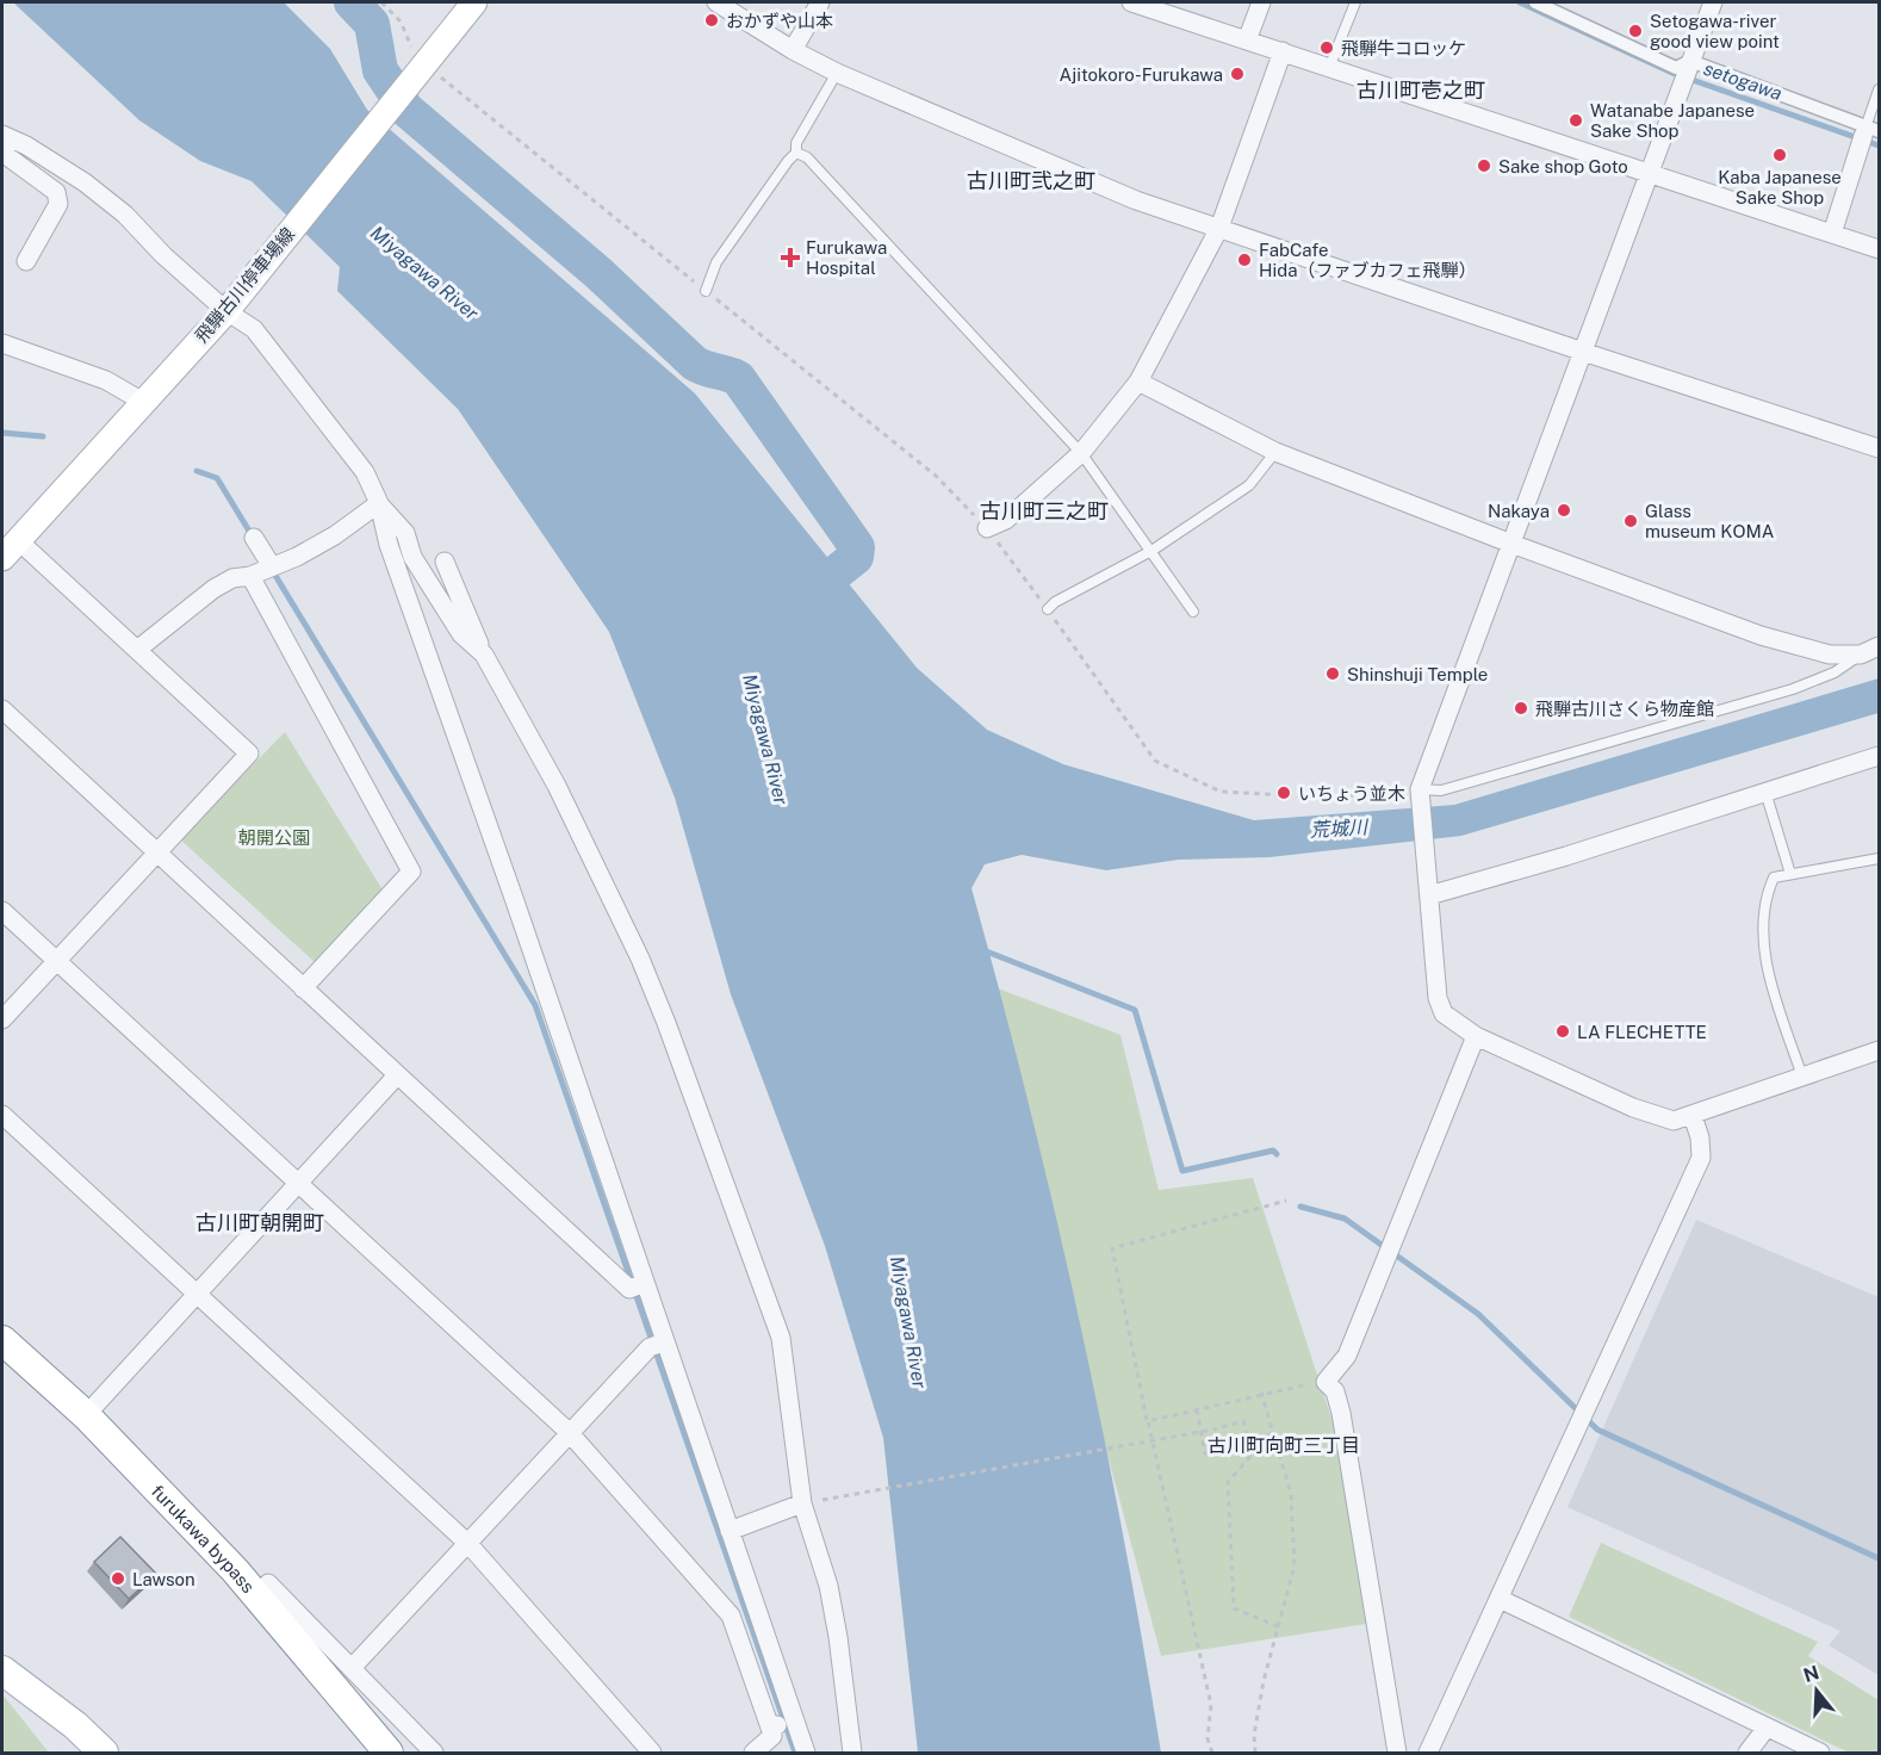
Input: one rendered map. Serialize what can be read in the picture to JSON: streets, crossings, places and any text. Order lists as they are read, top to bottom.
{
  "streets": {
    "main road": ["飛騨古川停車場線", "furukawa bypass"]
  },
  "districts": [
    "古川町壱之町",
    "古川町弐之町",
    "古川町三之町",
    "古川町朝開町",
    "古川町向町三丁目"
  ],
  "water": ["setogawa", "Miyagawa River", "荒城川"],
  "parks": ["朝開公園"],
  "places": {
    "other": [
      "おかずや山本",
      "Setogawa-river good view point",
      "飛騨牛コロッケ",
      "Ajitokoro-Furukawa",
      "Watanabe Japanese Sake Shop",
      "Kaba Japanese Sake Shop",
      "Sake shop Goto",
      "FabCafe Hida（ファブカフェ飛騨）",
      "Nakaya",
      "Glass museum KOMA",
      "Shinshuji Temple",
      "飛騨古川さくら物産館",
      "いちょう並木",
      "LA FLECHETTE",
      "Lawson"
    ],
    "health": ["Furukawa Hospital"]
  },
  "north": "top"
}
